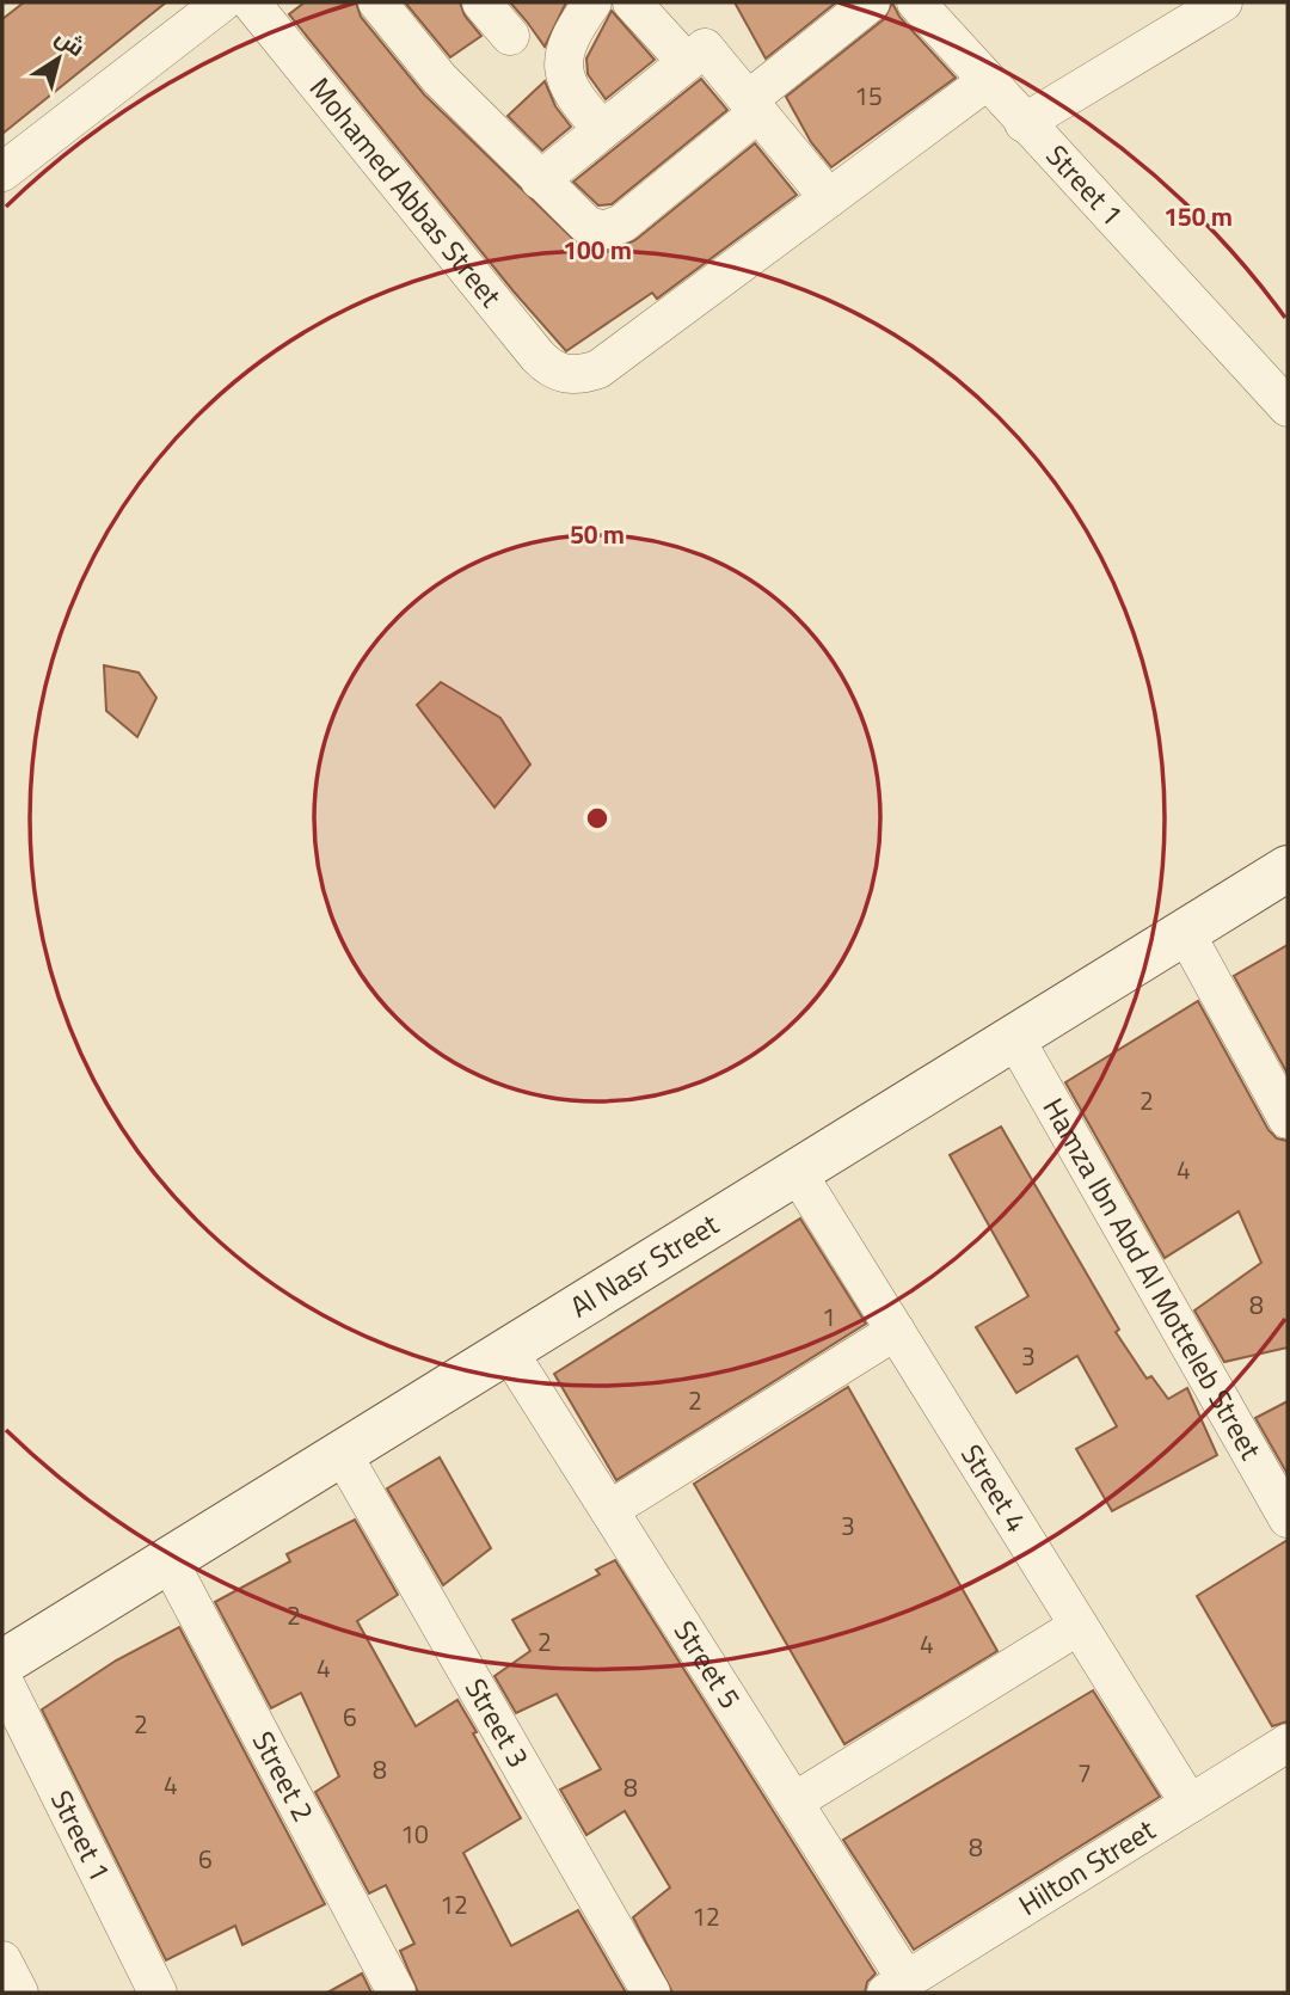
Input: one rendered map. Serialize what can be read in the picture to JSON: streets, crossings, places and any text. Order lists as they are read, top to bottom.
{
  "streets": {
    "street": [
      "Street 1",
      "Mohamed Abbas Street",
      "Al Nasr Street",
      "Hamza Ibn Abd Al Motteleb Street",
      "Street 4",
      "Street 5",
      "Street 3",
      "Street 2",
      "Hilton Street"
    ]
  },
  "crossings": [
    ["Al Nasr Street", "Hamza Ibn Abd Al Motteleb Street"],
    ["Al Nasr Street", "Street 4"],
    ["Al Nasr Street", "Street 5"],
    ["Al Nasr Street", "Street 3"],
    ["Al Nasr Street", "Street 2"],
    ["Street 4", "Hilton Street"],
    ["Street 5", "Hilton Street"]
  ],
  "house_numbers": [
    "15",
    "2",
    "4",
    "8",
    "1",
    "3",
    "2",
    "3",
    "2",
    "2",
    "4",
    "4",
    "6",
    "2",
    "8",
    "7",
    "4",
    "8",
    "10",
    "8",
    "6",
    "12",
    "12"
  ],
  "north": "top right",
  "rings": ["150 m", "100 m", "50 m"]
}
